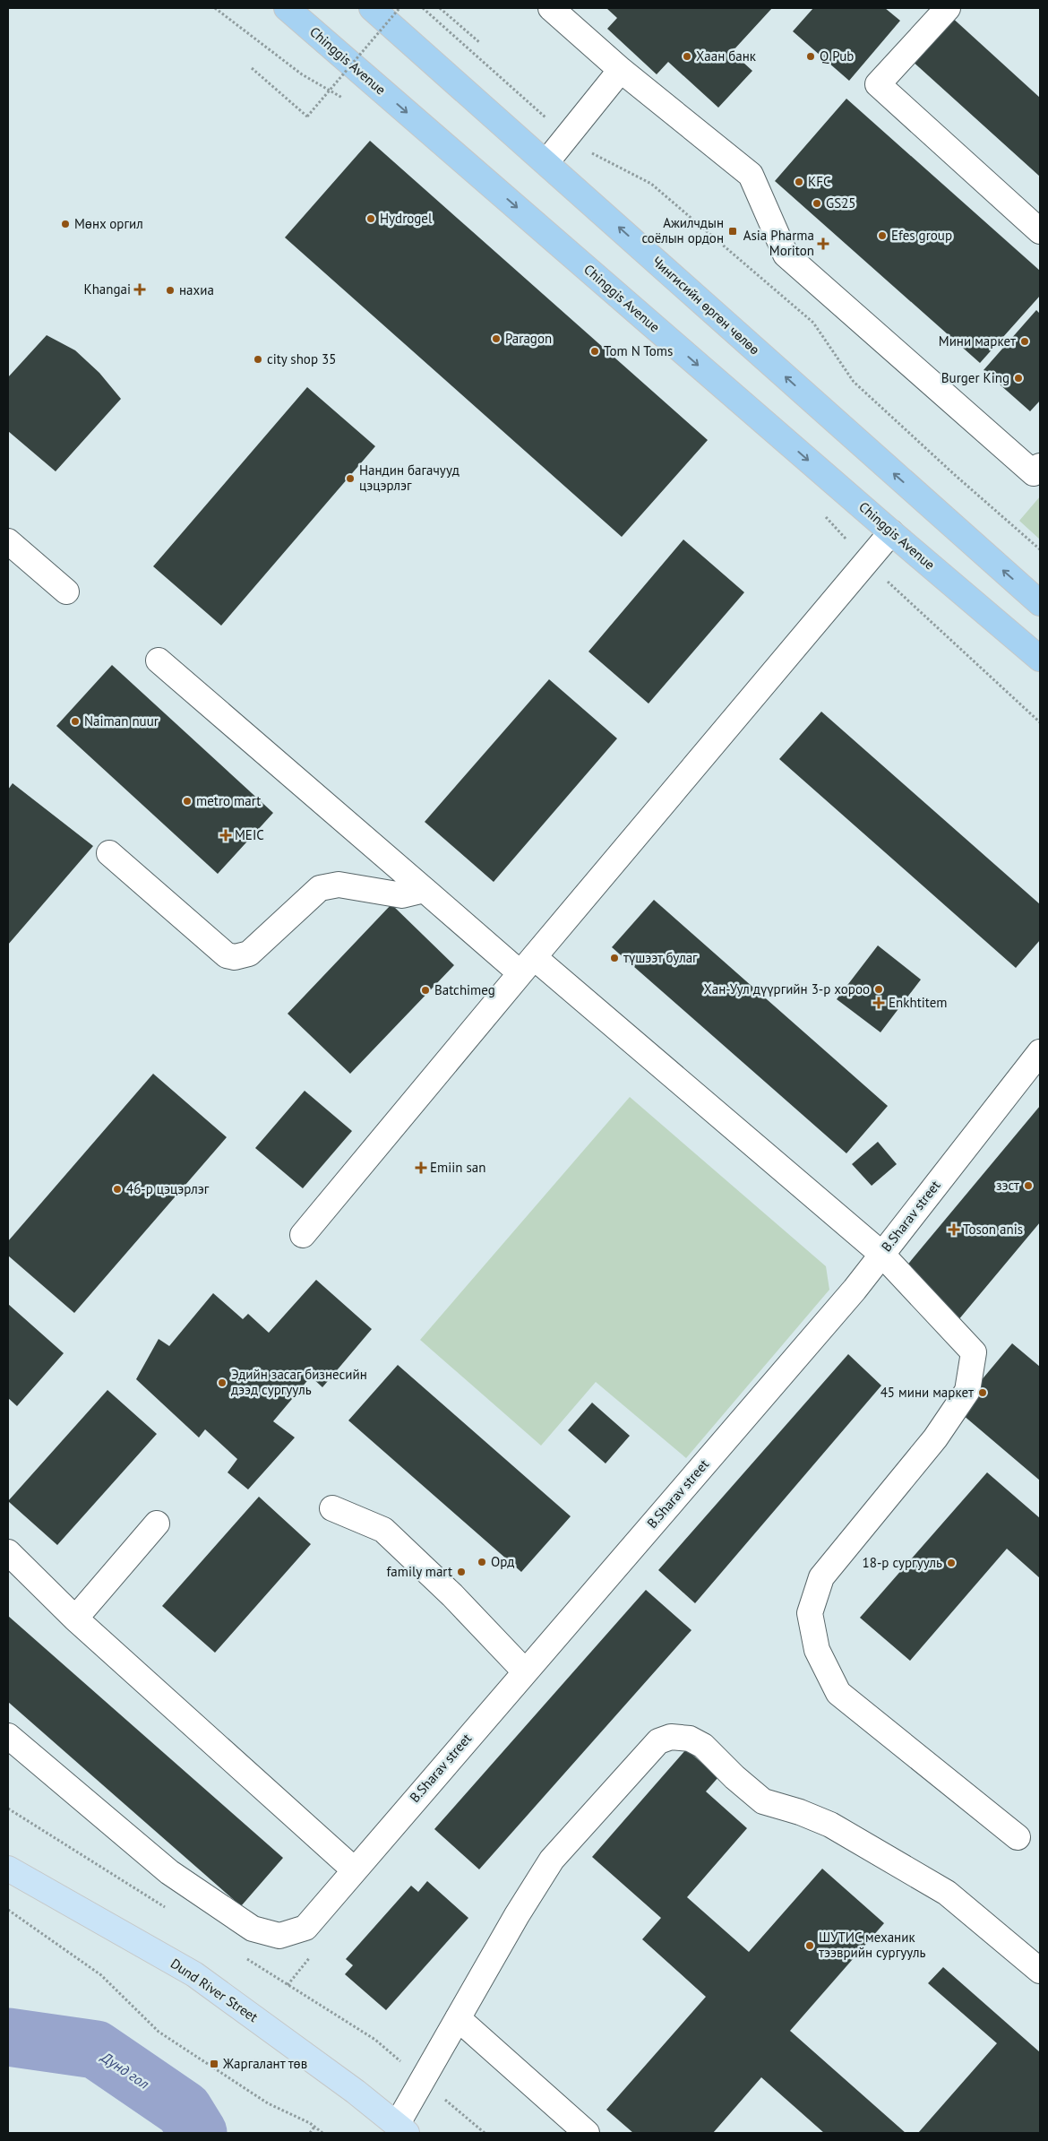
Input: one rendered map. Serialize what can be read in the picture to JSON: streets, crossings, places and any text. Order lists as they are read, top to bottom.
{
  "streets": {
    "highway": ["Chinggis Avenue", "Чингисийн өргөн чөлөө"],
    "main road": ["Dund River Street"],
    "street": ["B.Sharav street"]
  },
  "one_way": ["Chinggis Avenue", "Чингисийн өргөн чөлөө"],
  "water": ["Дунд гол"],
  "places": {
    "other": [
      "Хаан банк",
      "Q Pub",
      "KFC",
      "GS25",
      "Hydrogel",
      "Мөнх оргил",
      "Efes group",
      "нахиа",
      "Paragon",
      "Мини маркет",
      "Tom N Toms",
      "city shop 35",
      "Burger King",
      "Нандин багачууд цэцэрлэг",
      "Naiman nuur",
      "metro mart",
      "түшээт булаг",
      "Хан-Уул дүүргийн 3-р хороо",
      "Batchimeg",
      "зэст",
      "46-р цэцэрлэг",
      "Эдийн засаг бизнесийн дээд сургууль",
      "45 мини маркет",
      "Орд",
      "18-р сургууль",
      "family mart",
      "ШУТИС механик тээврийн сургууль"
    ],
    "transit": ["Ажилчдын соёлын ордон", "Жаргалант төв"],
    "health": [
      "Asia Pharma Moriton",
      "Khangai",
      "MEIC",
      "Enkhtitem",
      "Emiin san",
      "Toson anis"
    ]
  }
}
